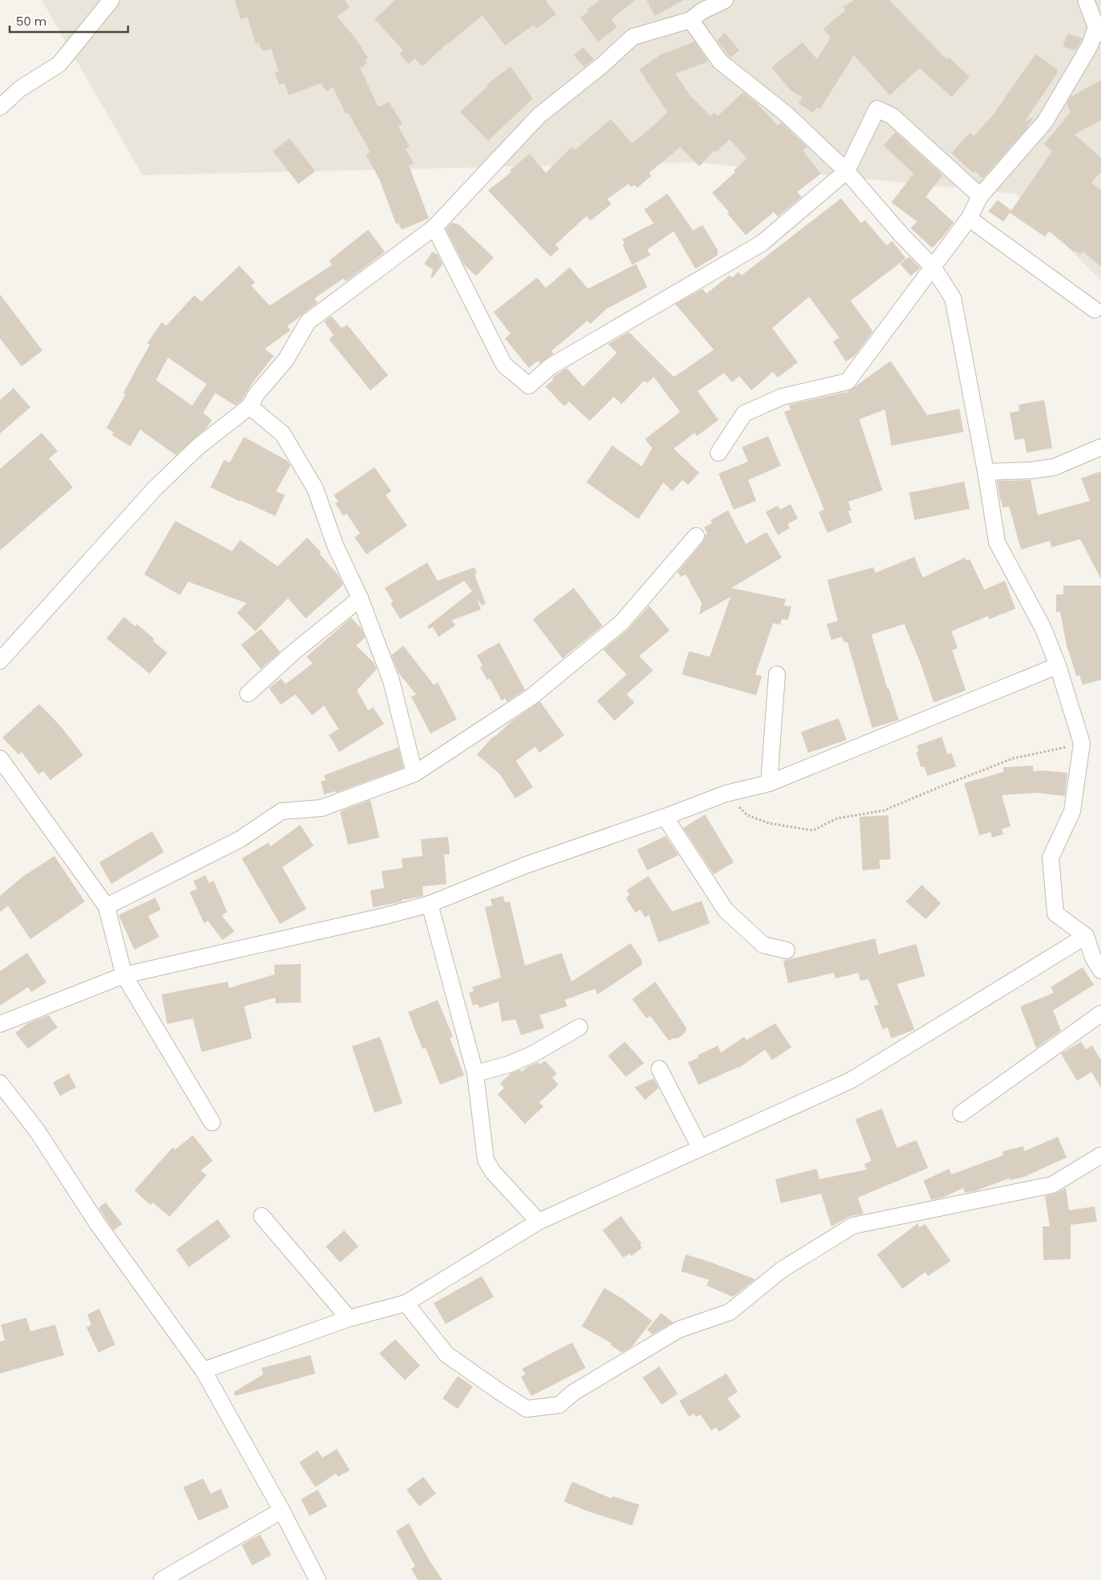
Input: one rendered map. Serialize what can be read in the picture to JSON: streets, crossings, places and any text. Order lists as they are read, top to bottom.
{
  "scale_bar": "50 m"
}
